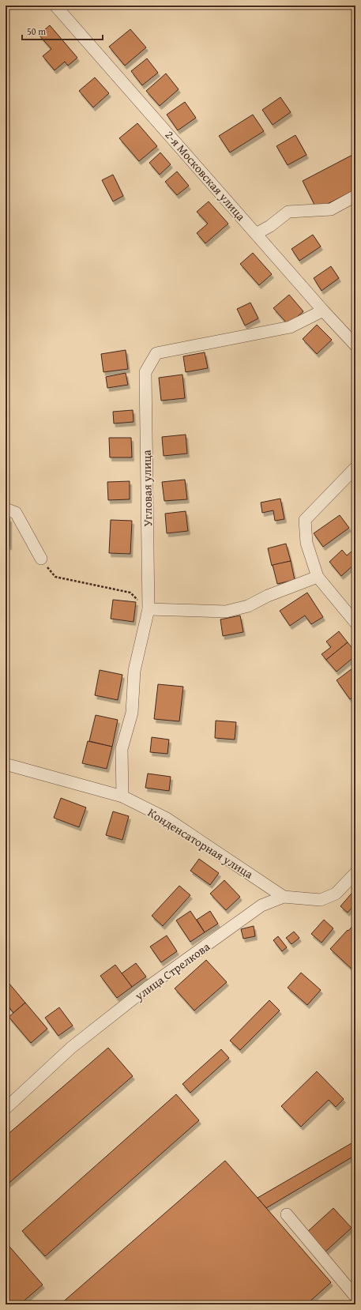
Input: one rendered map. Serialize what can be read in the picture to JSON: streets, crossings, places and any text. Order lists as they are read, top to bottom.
{
  "streets": {
    "street": [
      "2-я Московская улица",
      "Угловая улица",
      "Конденсаторная улица",
      "улица Стрелкова"
    ]
  },
  "crossings": [
    ["2-я Московская улица", "Угловая улица"],
    ["Угловая улица", "Конденсаторная улица"],
    ["Конденсаторная улица", "улица Стрелкова"]
  ],
  "scale_bar": "50 m"
}
